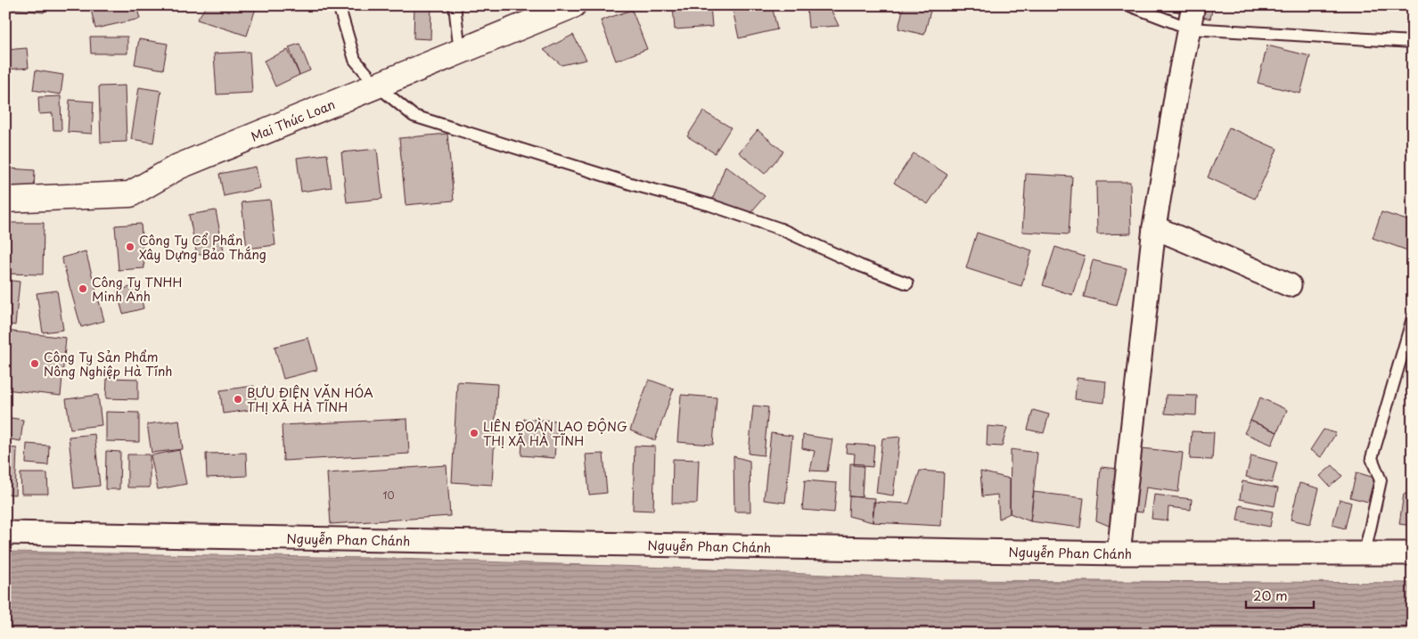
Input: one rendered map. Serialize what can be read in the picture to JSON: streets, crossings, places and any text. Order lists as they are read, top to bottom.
{
  "streets": {
    "main road": ["Mai Thúc Loan"],
    "street": ["Nguyễn Phan Chánh"]
  },
  "places": [
    "Công Ty Cổ Phần Xây Dựng Bảo Thắng",
    "Công Ty TNHH Minh Anh",
    "Công Ty Sản Phẩm Nông Nghiệp Hà Tĩnh",
    "BƯU ĐIỆN VĂN HÓA THỊ XÃ HÀ TĨNH",
    "LIÊN ĐOÀN LAO ĐỘNG THỊ XÃ HÀ TĨNH"
  ],
  "house_numbers": ["10"],
  "scale_bar": "20 m"
}
